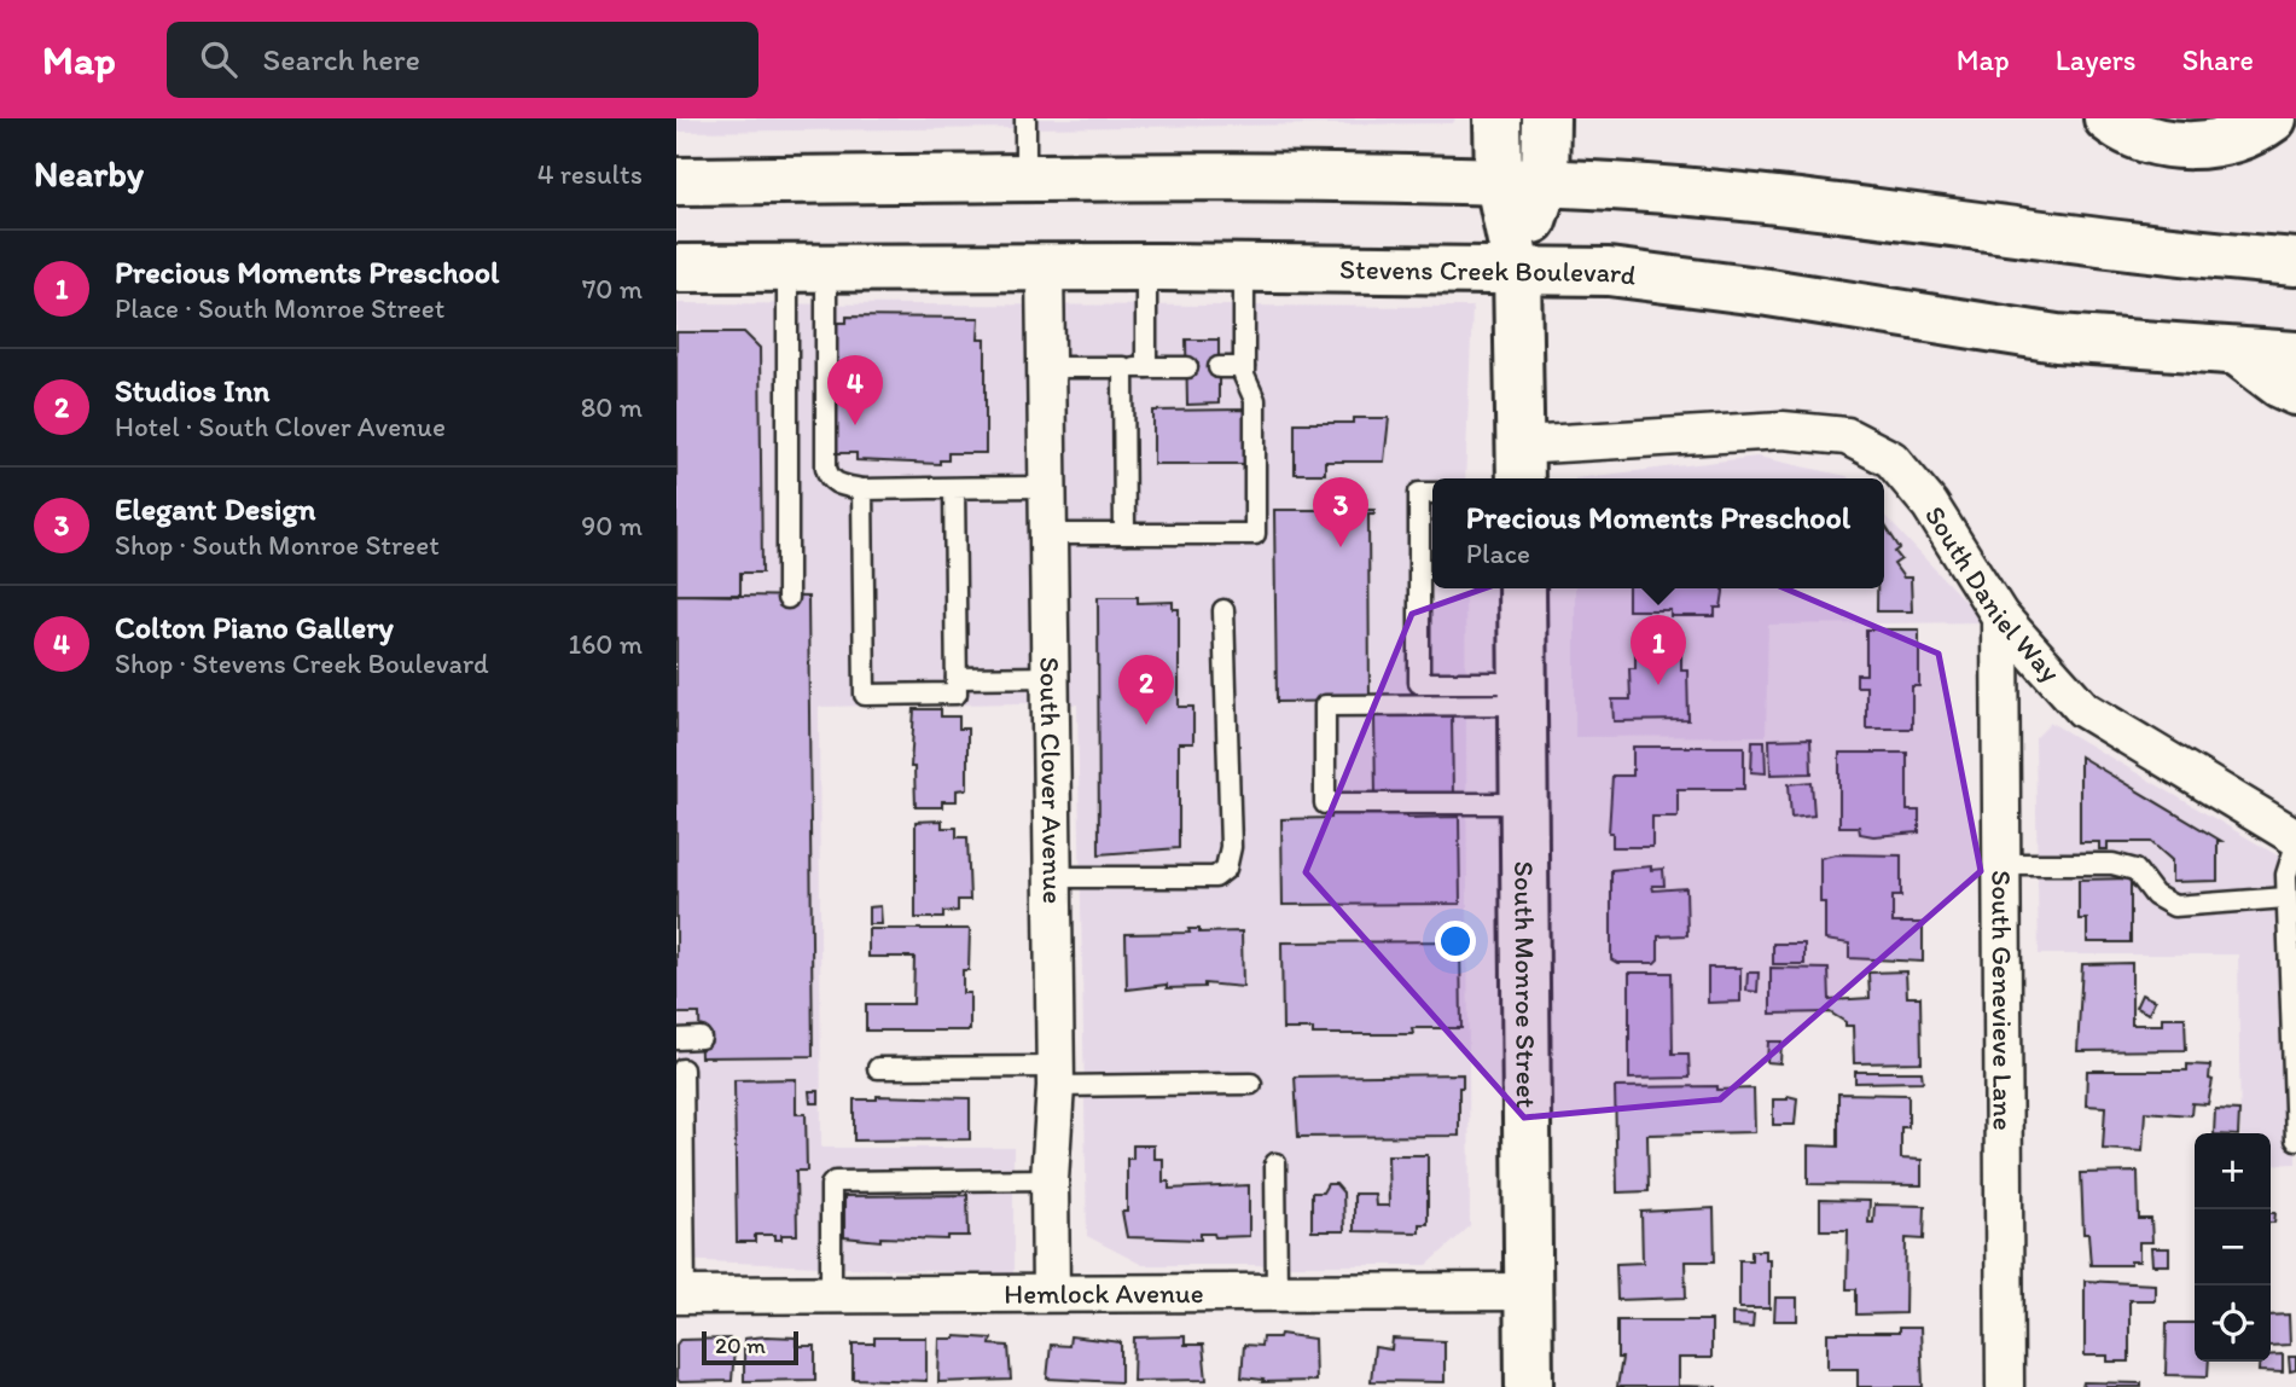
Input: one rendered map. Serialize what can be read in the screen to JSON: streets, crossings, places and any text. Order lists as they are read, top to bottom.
{
  "streets": {
    "main road": ["Stevens Creek Boulevard", "South Monroe Street"],
    "street": [
      "South Daniel Way",
      "South Clover Avenue",
      "South Genevieve Lane",
      "Hemlock Avenue"
    ]
  },
  "crossings": [
    ["Stevens Creek Boulevard", "South Clover Avenue"],
    ["South Daniel Way", "South Genevieve Lane"],
    ["South Clover Avenue", "Hemlock Avenue"],
    ["South Monroe Street", "Hemlock Avenue"]
  ],
  "scale_bar": "20 m",
  "page": {
    "header": "Map",
    "search": "Search here",
    "nav": ["Map", "Layers", "Share"],
    "heading": ["Nearby", "4 results"],
    "list": [
      {
        "mark": "1",
        "name": "Precious Moments Preschool",
        "note": "Place · South Monroe Street",
        "value": "70 m"
      },
      {
        "mark": "2",
        "name": "Studios Inn",
        "note": "Hotel · South Clover Avenue",
        "value": "80 m"
      },
      {
        "mark": "3",
        "name": "Elegant Design",
        "note": "Shop · South Monroe Street",
        "value": "90 m"
      },
      {
        "mark": "4",
        "name": "Colton Piano Gallery",
        "note": "Shop · Stevens Creek Boulevard",
        "value": "160 m"
      }
    ],
    "pins": [
      "4",
      "3",
      "1",
      "2"
    ],
    "popup": ["Precious Moments Preschool", "Place"],
    "map_buttons": ["+", "−"],
    "scale": "20 m"
  }
}
